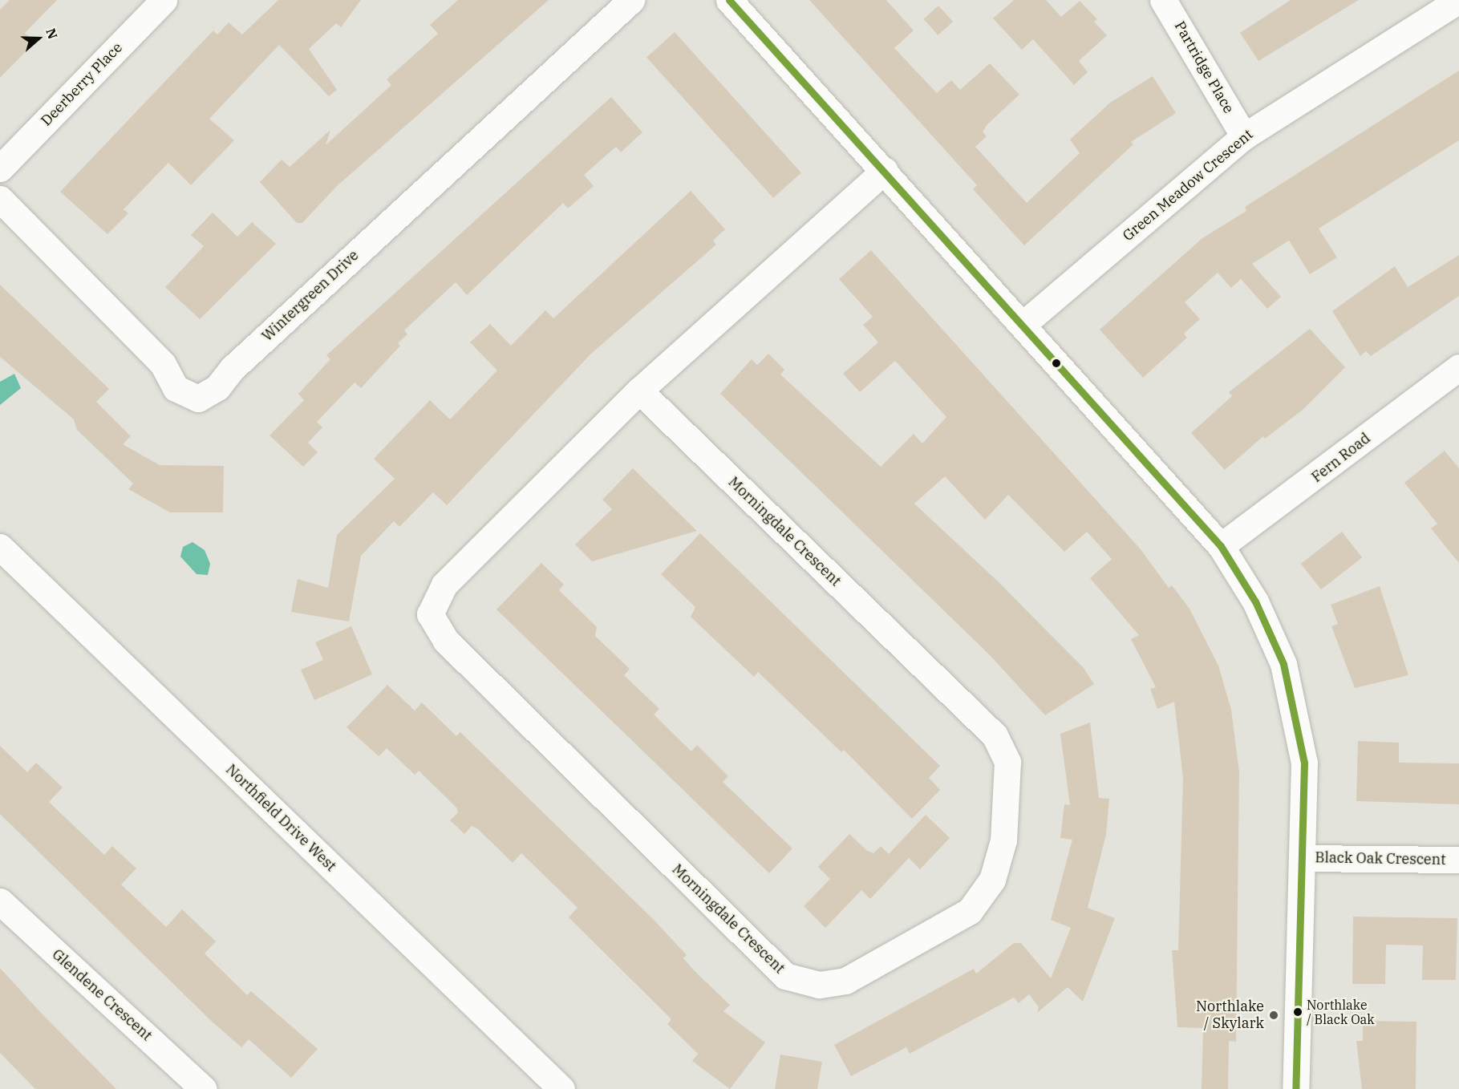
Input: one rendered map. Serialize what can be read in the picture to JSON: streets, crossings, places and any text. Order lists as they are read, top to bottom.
{
  "streets": {
    "street": [
      "Partridge Place",
      "Deerberry Place",
      "Green Meadow Crescent",
      "Wintergreen Drive",
      "Fern Road",
      "Morningdale Crescent",
      "Northfield Drive West",
      "Black Oak Crescent",
      "Glendene Crescent"
    ]
  },
  "crossings": [
    ["Partridge Place", "Green Meadow Crescent"]
  ],
  "places": ["Northlake / Black Oak", "Northlake / Skylark"],
  "north": "right"
}
